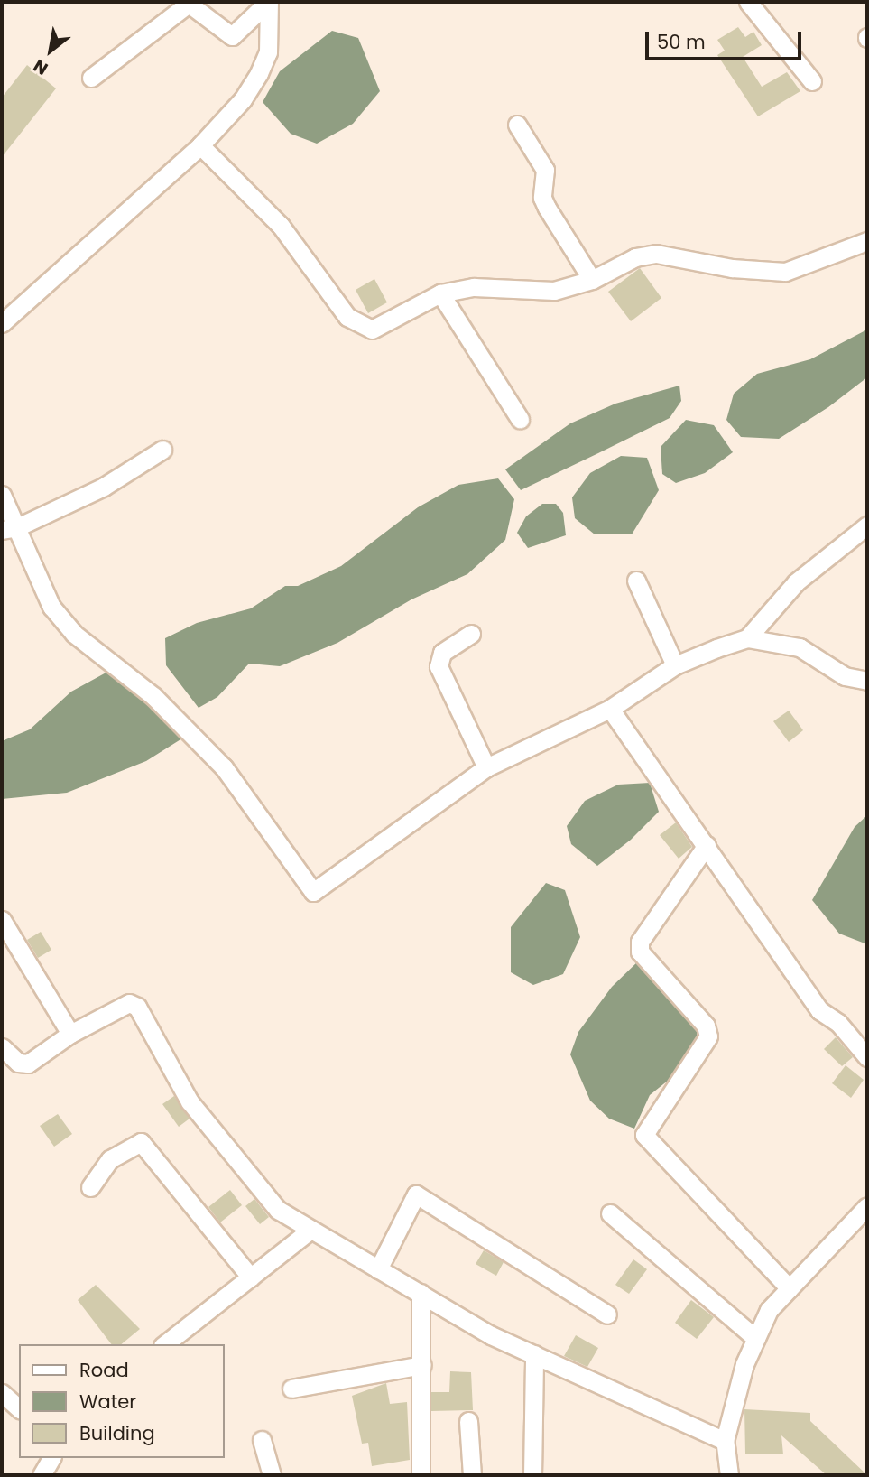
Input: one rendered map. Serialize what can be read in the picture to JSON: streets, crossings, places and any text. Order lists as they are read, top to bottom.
{
  "legend": ["Road", "Water", "Building"],
  "scale_bar": "50 m",
  "north": "bottom left"
}
